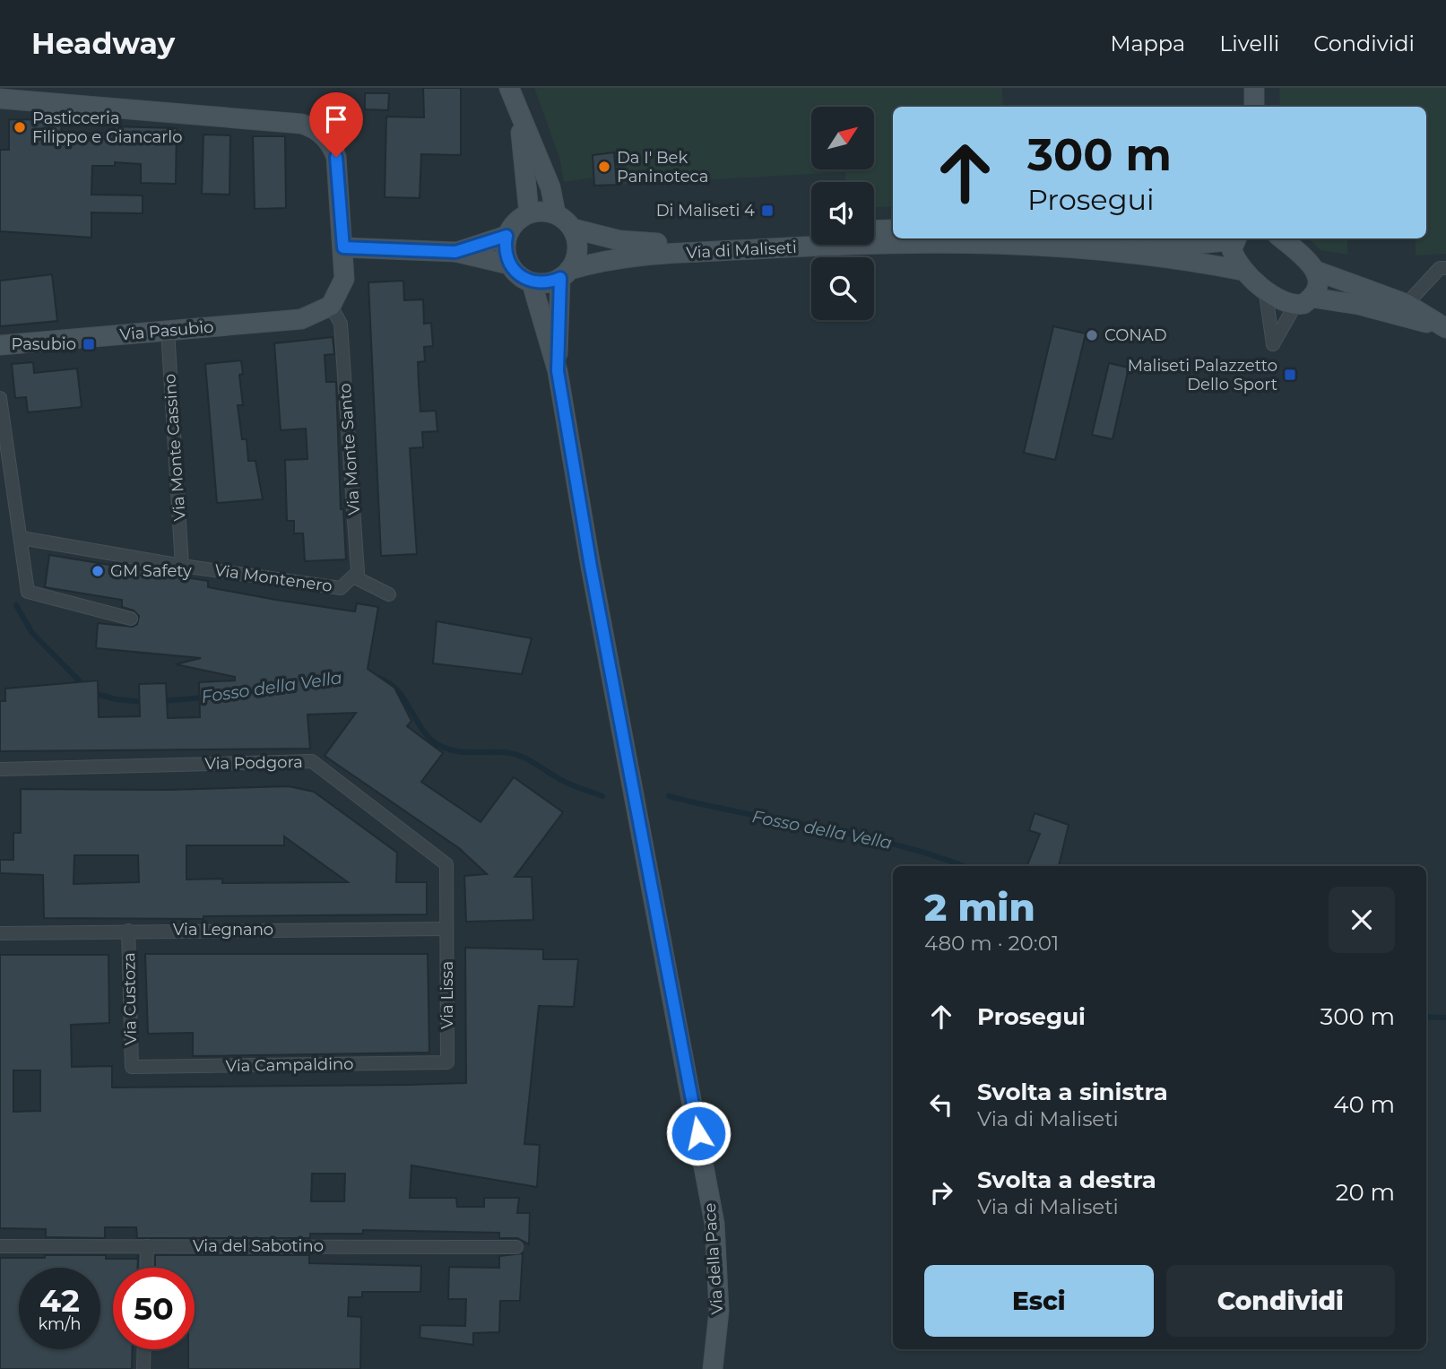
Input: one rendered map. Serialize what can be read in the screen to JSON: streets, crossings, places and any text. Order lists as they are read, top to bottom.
{
  "streets": {
    "street": [
      "Via di Maliseti",
      "Via Pasubio",
      "Via Monte Cassino",
      "Via Monte Santo",
      "Via Montenero",
      "Via Podgora",
      "Via Legnano",
      "Via Lissa",
      "Via Custoza",
      "Via Campaldino",
      "Via del Sabotino",
      "Via della Pace"
    ]
  },
  "crossings": [
    ["Via Pasubio", "Via Monte Cassino"],
    ["Via Pasubio", "Via Monte Santo"],
    ["Via Monte Cassino", "Via Montenero"],
    ["Via Monte Santo", "Via Montenero"],
    ["Via Podgora", "Via Legnano"],
    ["Via Podgora", "Via Lissa"],
    ["Via Legnano", "Via Lissa"],
    ["Via Legnano", "Via Custoza"],
    ["Via Lissa", "Via Campaldino"],
    ["Via Custoza", "Via Campaldino"]
  ],
  "water": ["Fosso della Vella"],
  "places": {
    "other": [
      "Pasticceria Filippo e Giancarlo",
      "Da I' Bek Paninoteca",
      "CONAD",
      "GM Safety"
    ],
    "transit": ["Di Maliseti 4", "Pasubio", "Maliseti Palazzetto Dello Sport"]
  },
  "north": "top right",
  "page": {
    "header": "Headway",
    "nav": ["Mappa", "Livelli", "Condividi"],
    "turn": ["300 m", "Prosegui"],
    "heading": ["2 min", "480 m · 20:01"],
    "list": [
      {
        "name": "Prosegui",
        "value": "300 m"
      },
      {
        "name": "Svolta a sinistra",
        "note": "Via di Maliseti",
        "value": "40 m"
      },
      {
        "name": "Svolta a destra",
        "note": "Via di Maliseti",
        "value": "20 m"
      }
    ],
    "buttons": ["Esci", "Condividi"],
    "speed": "42 km/h",
    "limit": "50"
  }
}
